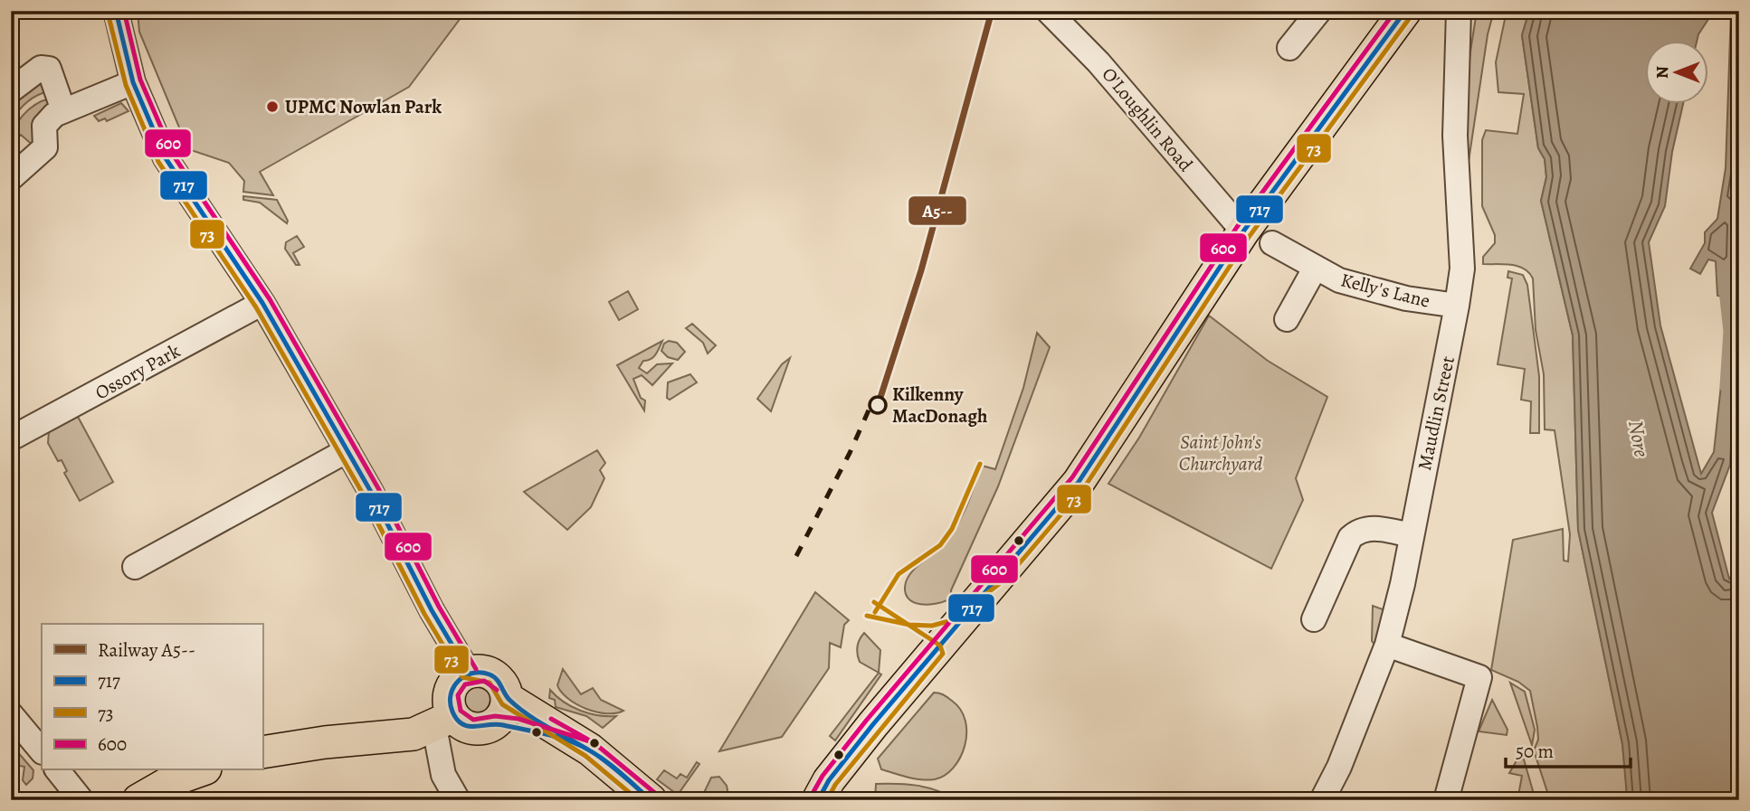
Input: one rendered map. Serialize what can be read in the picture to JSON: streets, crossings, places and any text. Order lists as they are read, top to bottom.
{
  "streets": {
    "street": [
      "O'Loughlin Road",
      "Kelly's Lane",
      "Ossory Park",
      "Maudlin Street"
    ]
  },
  "crossings": [
    ["Kelly's Lane", "Maudlin Street"]
  ],
  "water": ["Nore"],
  "parks": ["Saint John's Churchyard"],
  "places": ["UPMC Nowlan Park", "Kilkenny MacDonagh"],
  "lines": [
    "rail line A5--",
    "transit line 717",
    "transit line 600",
    "transit line 73"
  ],
  "legend": [
    "Railway A5--",
    "717",
    "73",
    "600"
  ],
  "scale_bar": "50 m",
  "north": "left"
}
